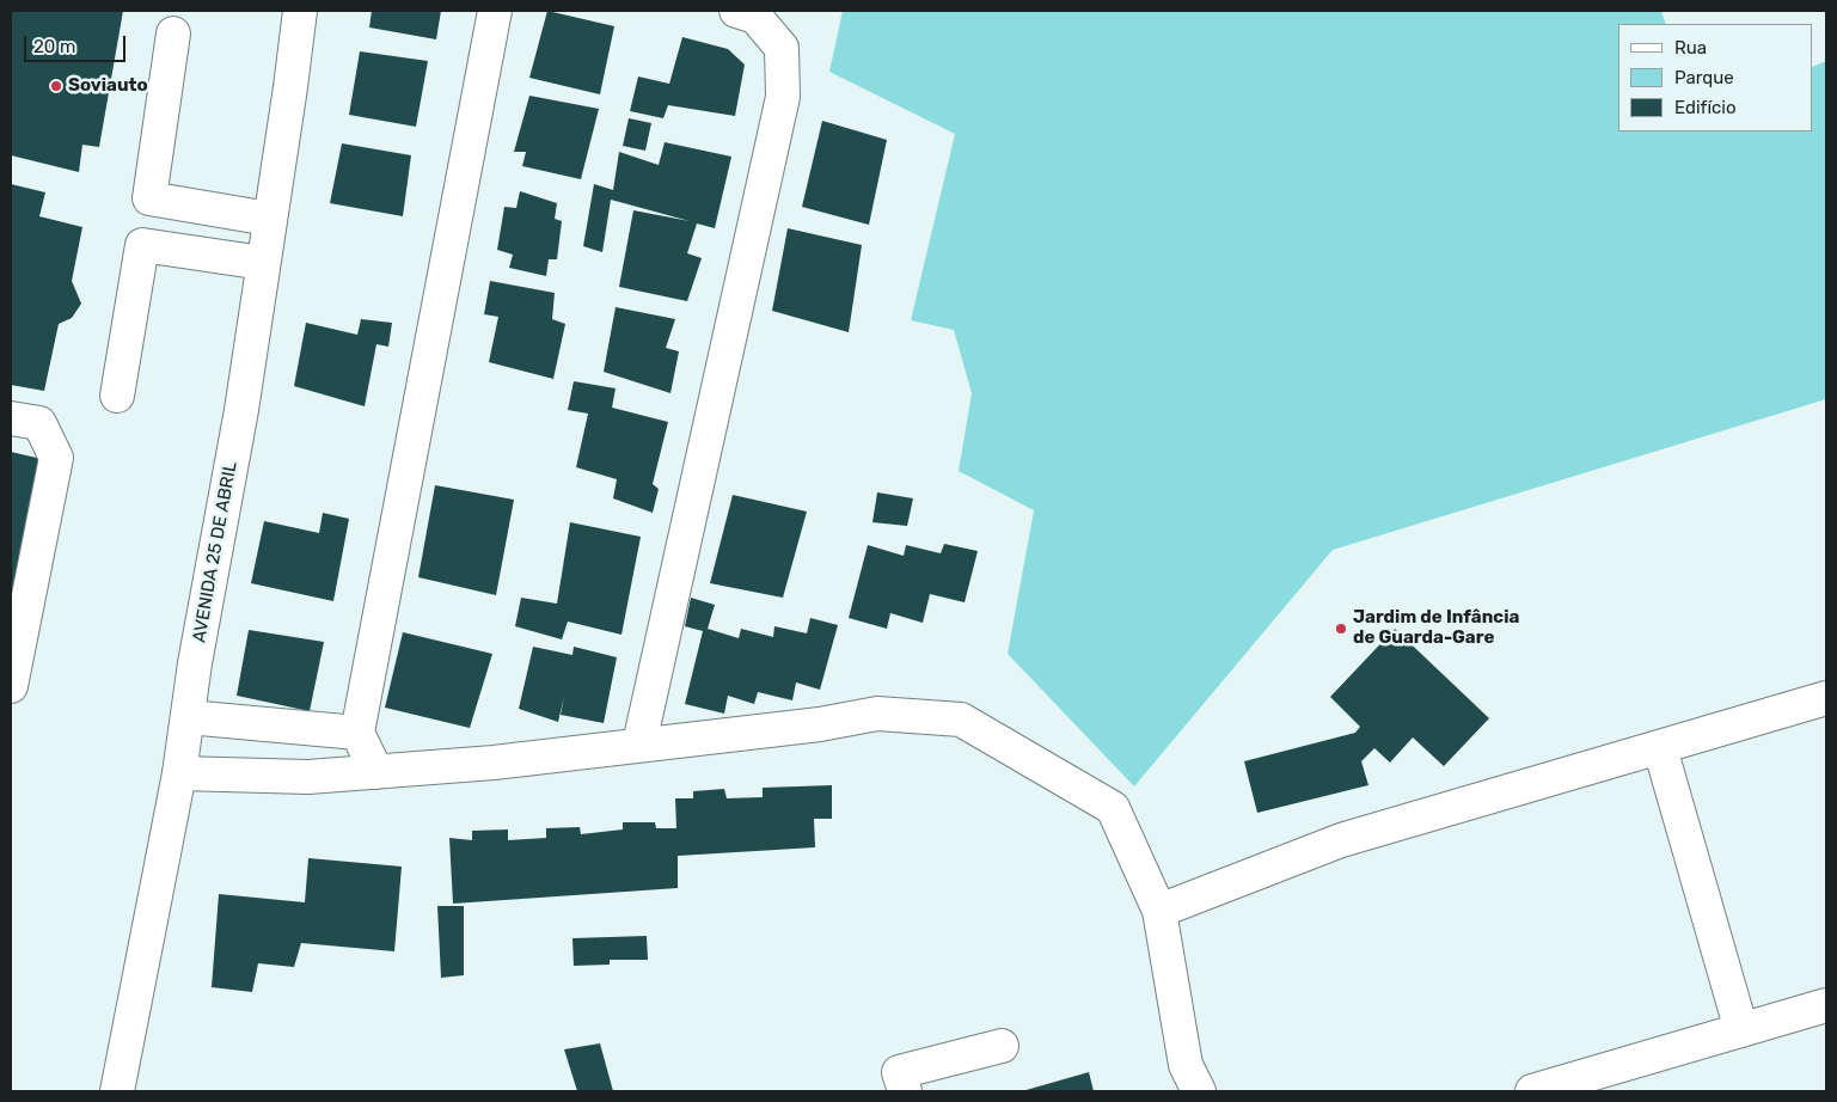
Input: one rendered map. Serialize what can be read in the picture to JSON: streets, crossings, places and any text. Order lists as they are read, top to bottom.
{
  "streets": {
    "main road": ["AVENIDA 25 DE ABRIL"]
  },
  "places": ["Soviauto", "Jardim de Infância de Guarda-Gare"],
  "legend": ["Rua", "Parque", "Edifício"],
  "scale_bar": "20 m"
}
